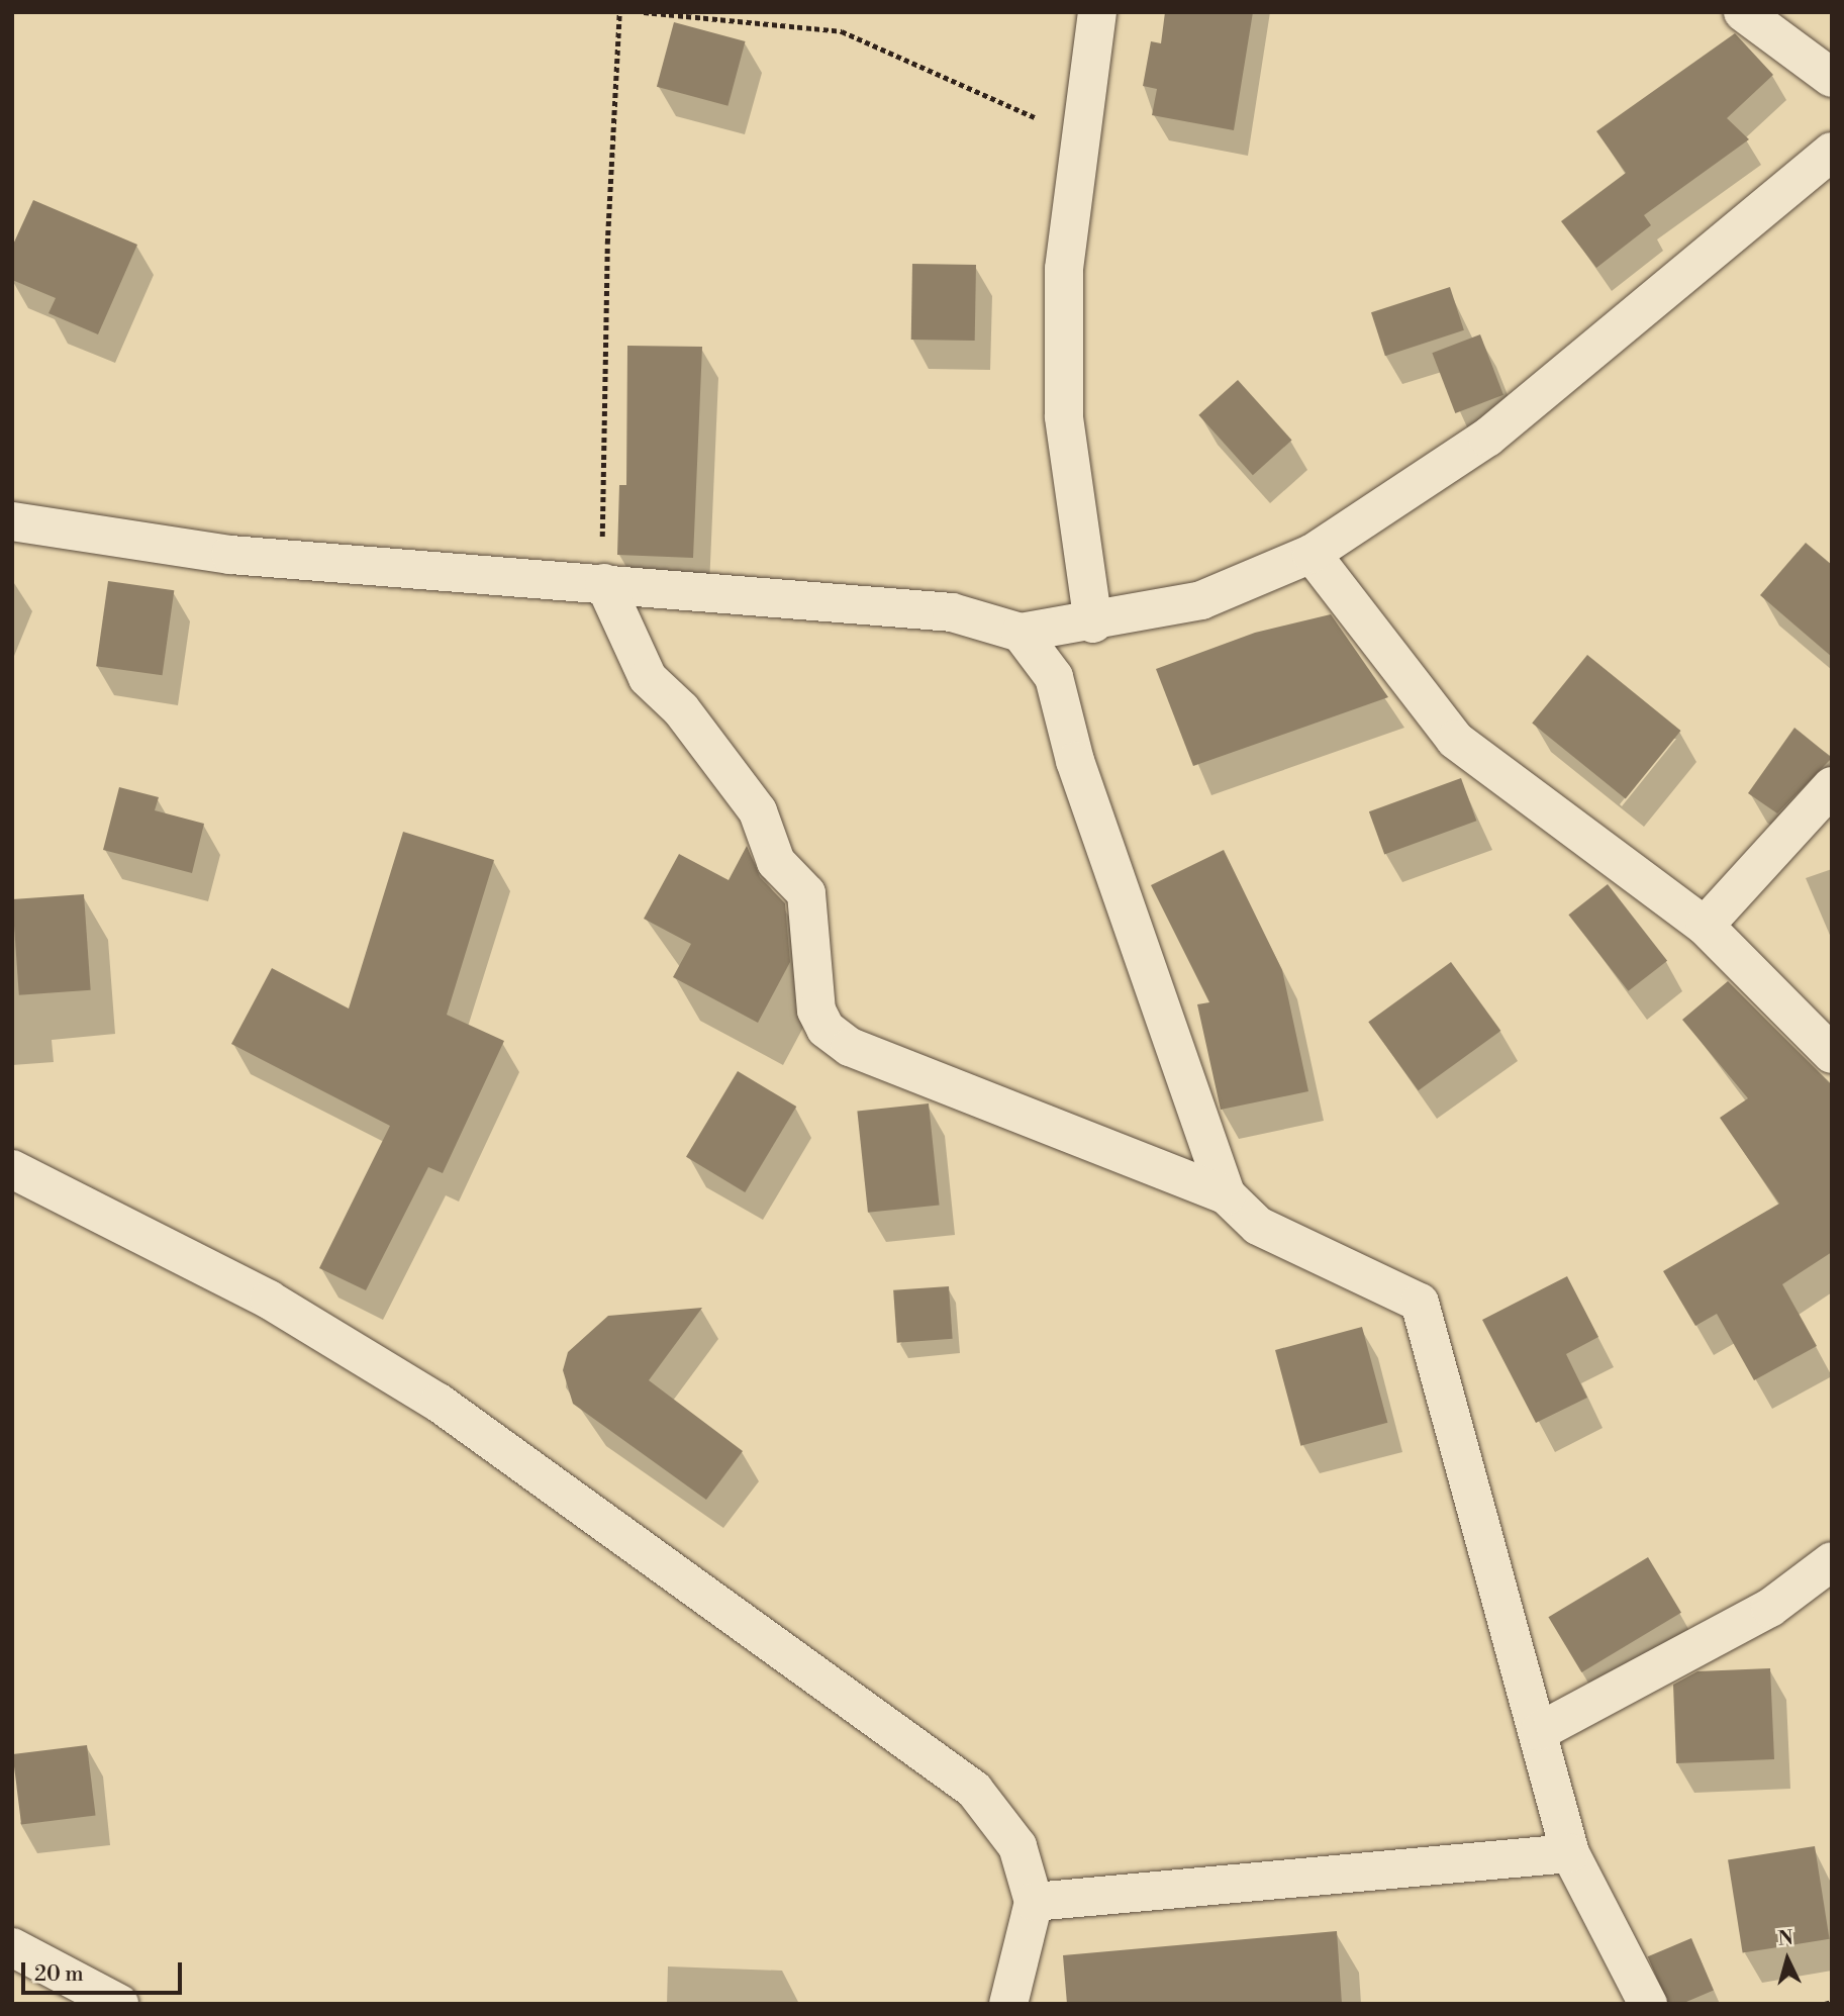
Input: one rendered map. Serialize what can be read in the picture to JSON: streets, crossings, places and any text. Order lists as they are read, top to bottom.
{
  "scale_bar": "20 m",
  "north": "top"
}
